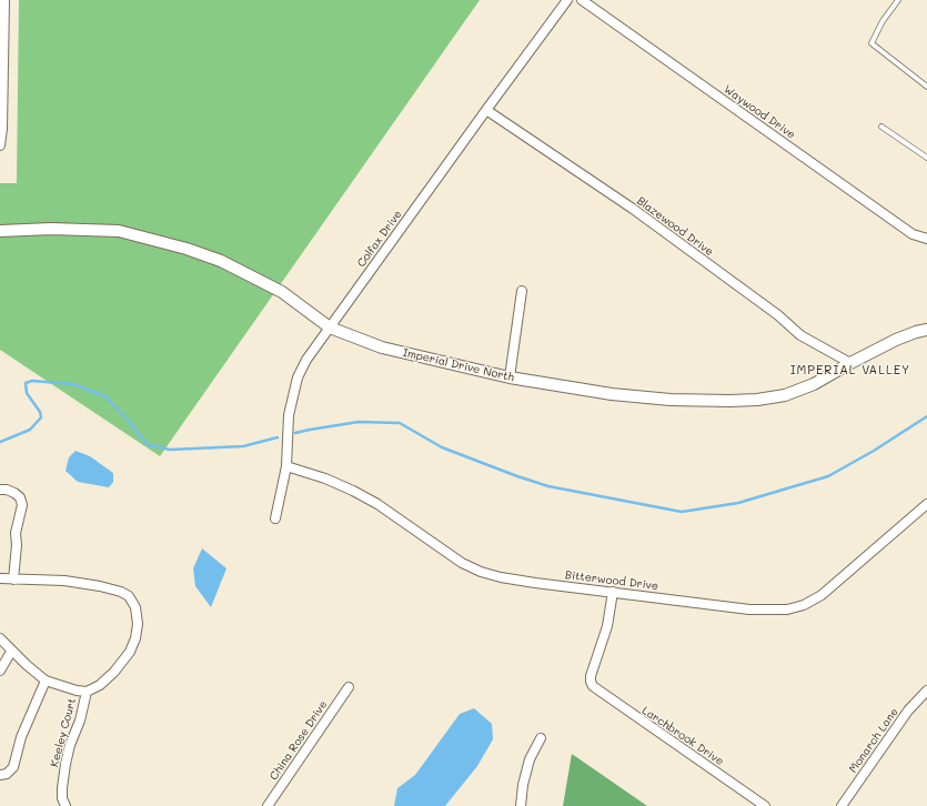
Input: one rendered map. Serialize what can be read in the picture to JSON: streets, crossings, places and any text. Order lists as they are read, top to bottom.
{
  "streets": {
    "street": [
      "Waywood Drive",
      "Blazewood Drive",
      "Colfax Drive",
      "Imperial Drive North",
      "Bitterwood Drive",
      "Keeley Court",
      "Larchbrook Drive",
      "China Rose Drive",
      "Monarch Lane"
    ]
  },
  "crossings": [
    ["Blazewood Drive", "Colfax Drive"],
    ["Blazewood Drive", "Imperial Drive North"],
    ["Colfax Drive", "Imperial Drive North"],
    ["Colfax Drive", "Bitterwood Drive"],
    ["Bitterwood Drive", "Larchbrook Drive"]
  ],
  "districts": ["IMPERIAL VALLEY"]
}
